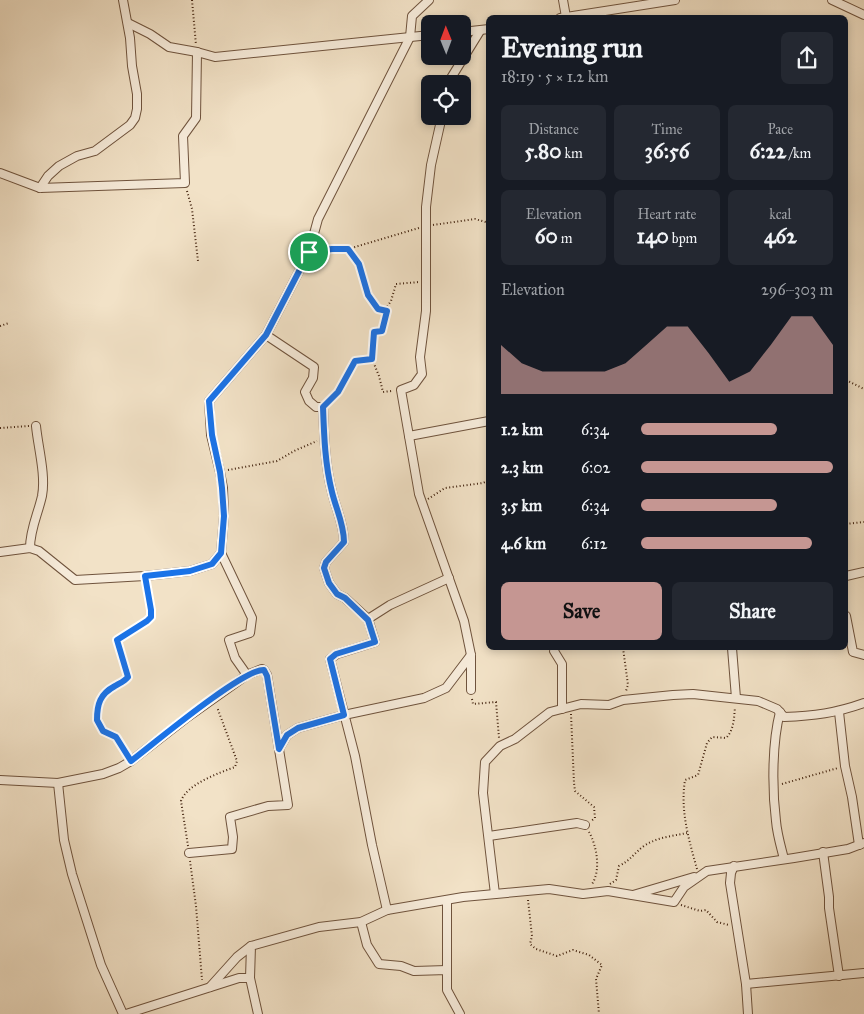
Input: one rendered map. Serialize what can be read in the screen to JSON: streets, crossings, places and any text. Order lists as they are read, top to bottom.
{
  "north": "top",
  "page": {
    "heading": ["Evening run", "18:19 · 5 × 1.2 km"],
    "stats": [
      ["Distance", "5.80 km"],
      ["Time", "36:56"],
      ["Pace", "6:22 /km"],
      ["Elevation", "60 m"],
      ["Heart rate", "140 bpm"],
      ["kcal", "462"]
    ],
    "chart": ["Elevation", "296–303 m"],
    "list": [
      {
        "name": "1.2 km",
        "note": "6:34"
      },
      {
        "name": "2.3 km",
        "note": "6:02"
      },
      {
        "name": "3.5 km",
        "note": "6:34"
      },
      {
        "name": "4.6 km",
        "note": "6:12"
      }
    ],
    "buttons": ["Save", "Share"]
  }
}
